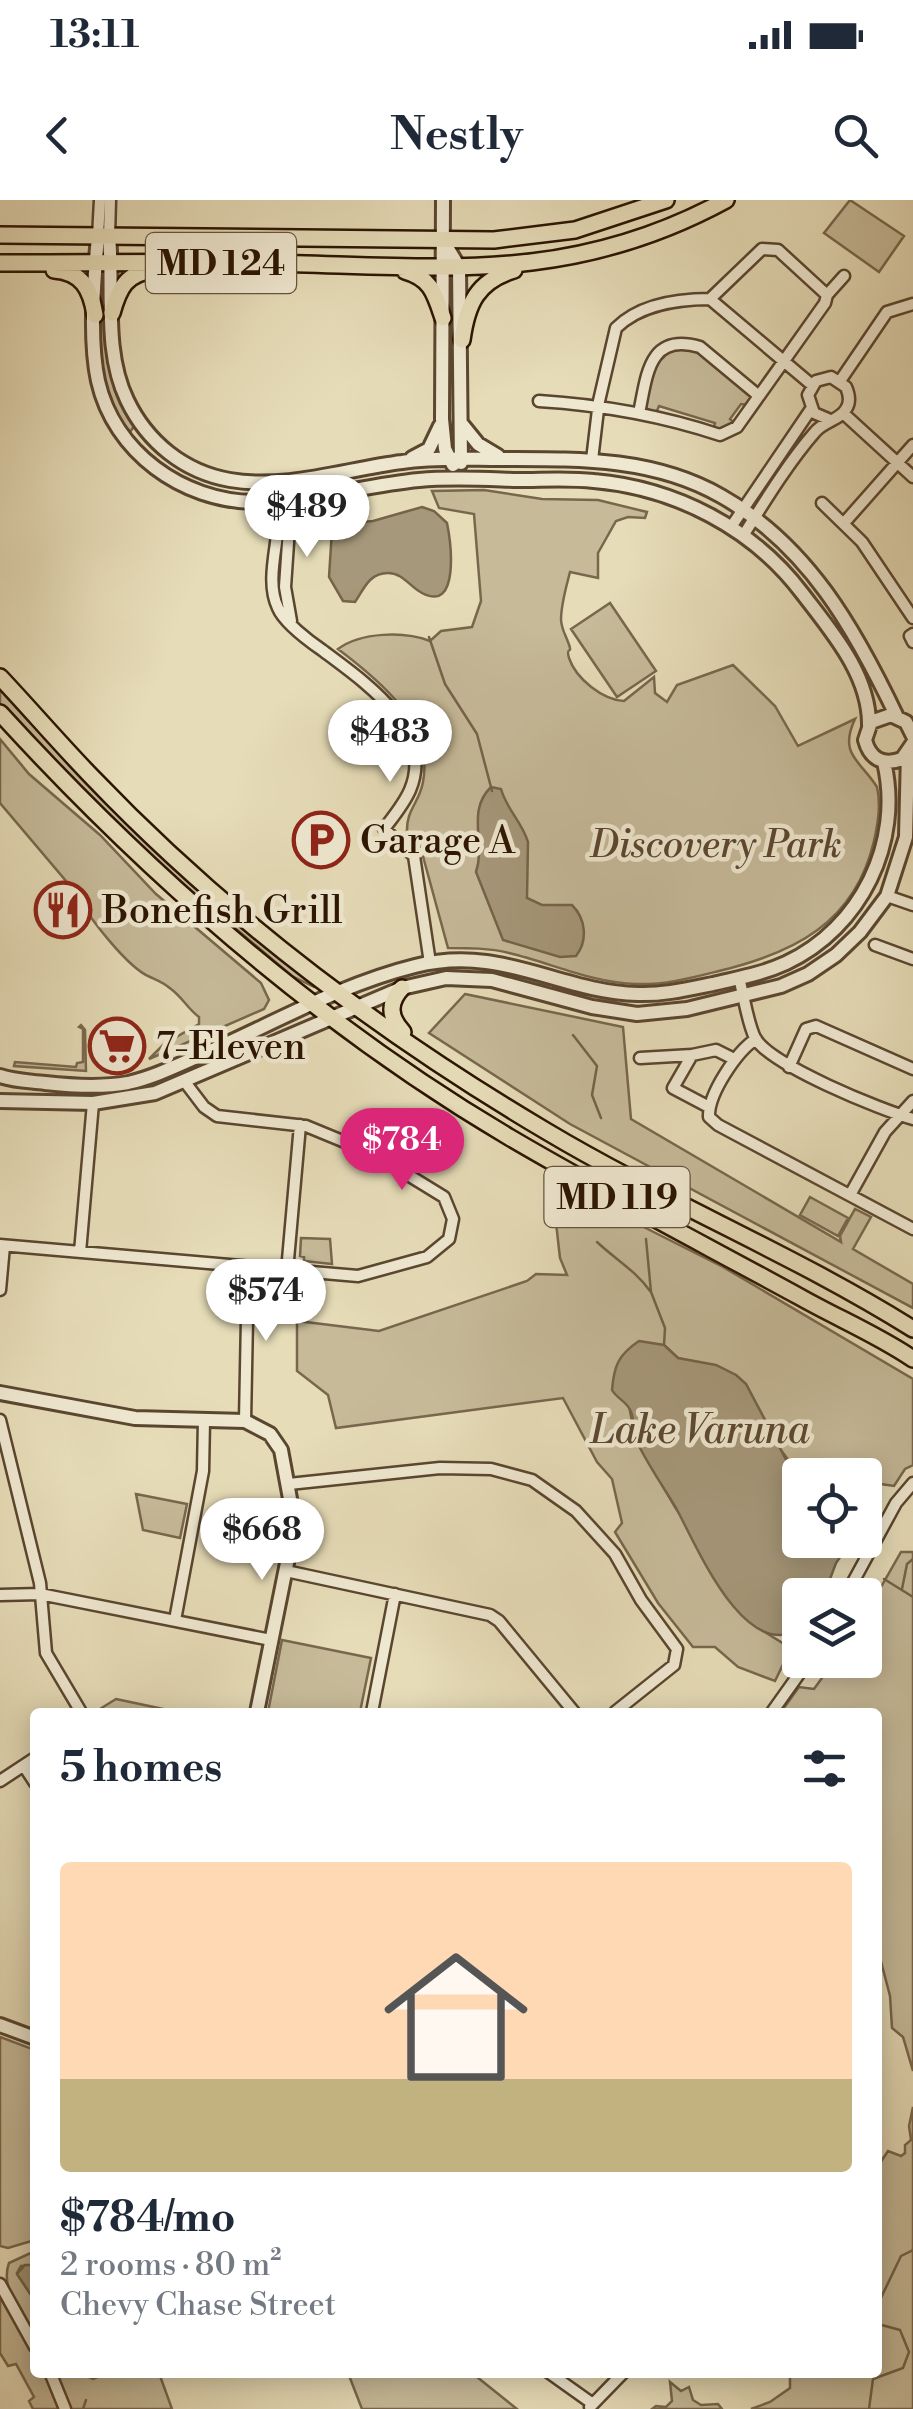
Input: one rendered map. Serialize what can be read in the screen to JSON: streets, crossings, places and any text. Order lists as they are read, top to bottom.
{
  "streets": {
    "main road": ["MD 124", "MD 119"]
  },
  "water": ["Lake Varuna"],
  "parks": ["Discovery Park"],
  "places": {
    "parking": ["Garage A"],
    "restaurant": ["Bonefish Grill"],
    "supermarket": ["7-Eleven"]
  },
  "page": {
    "status": "13:11",
    "header": "Nestly",
    "price": [
      "$489",
      "$483",
      "$784",
      "$574",
      "$668"
    ],
    "heading": "5 homes",
    "list": [
      {
        "name": "$784/mo",
        "note": "2 rooms · 80 m² · Chevy Chase Street"
      }
    ]
  }
}
